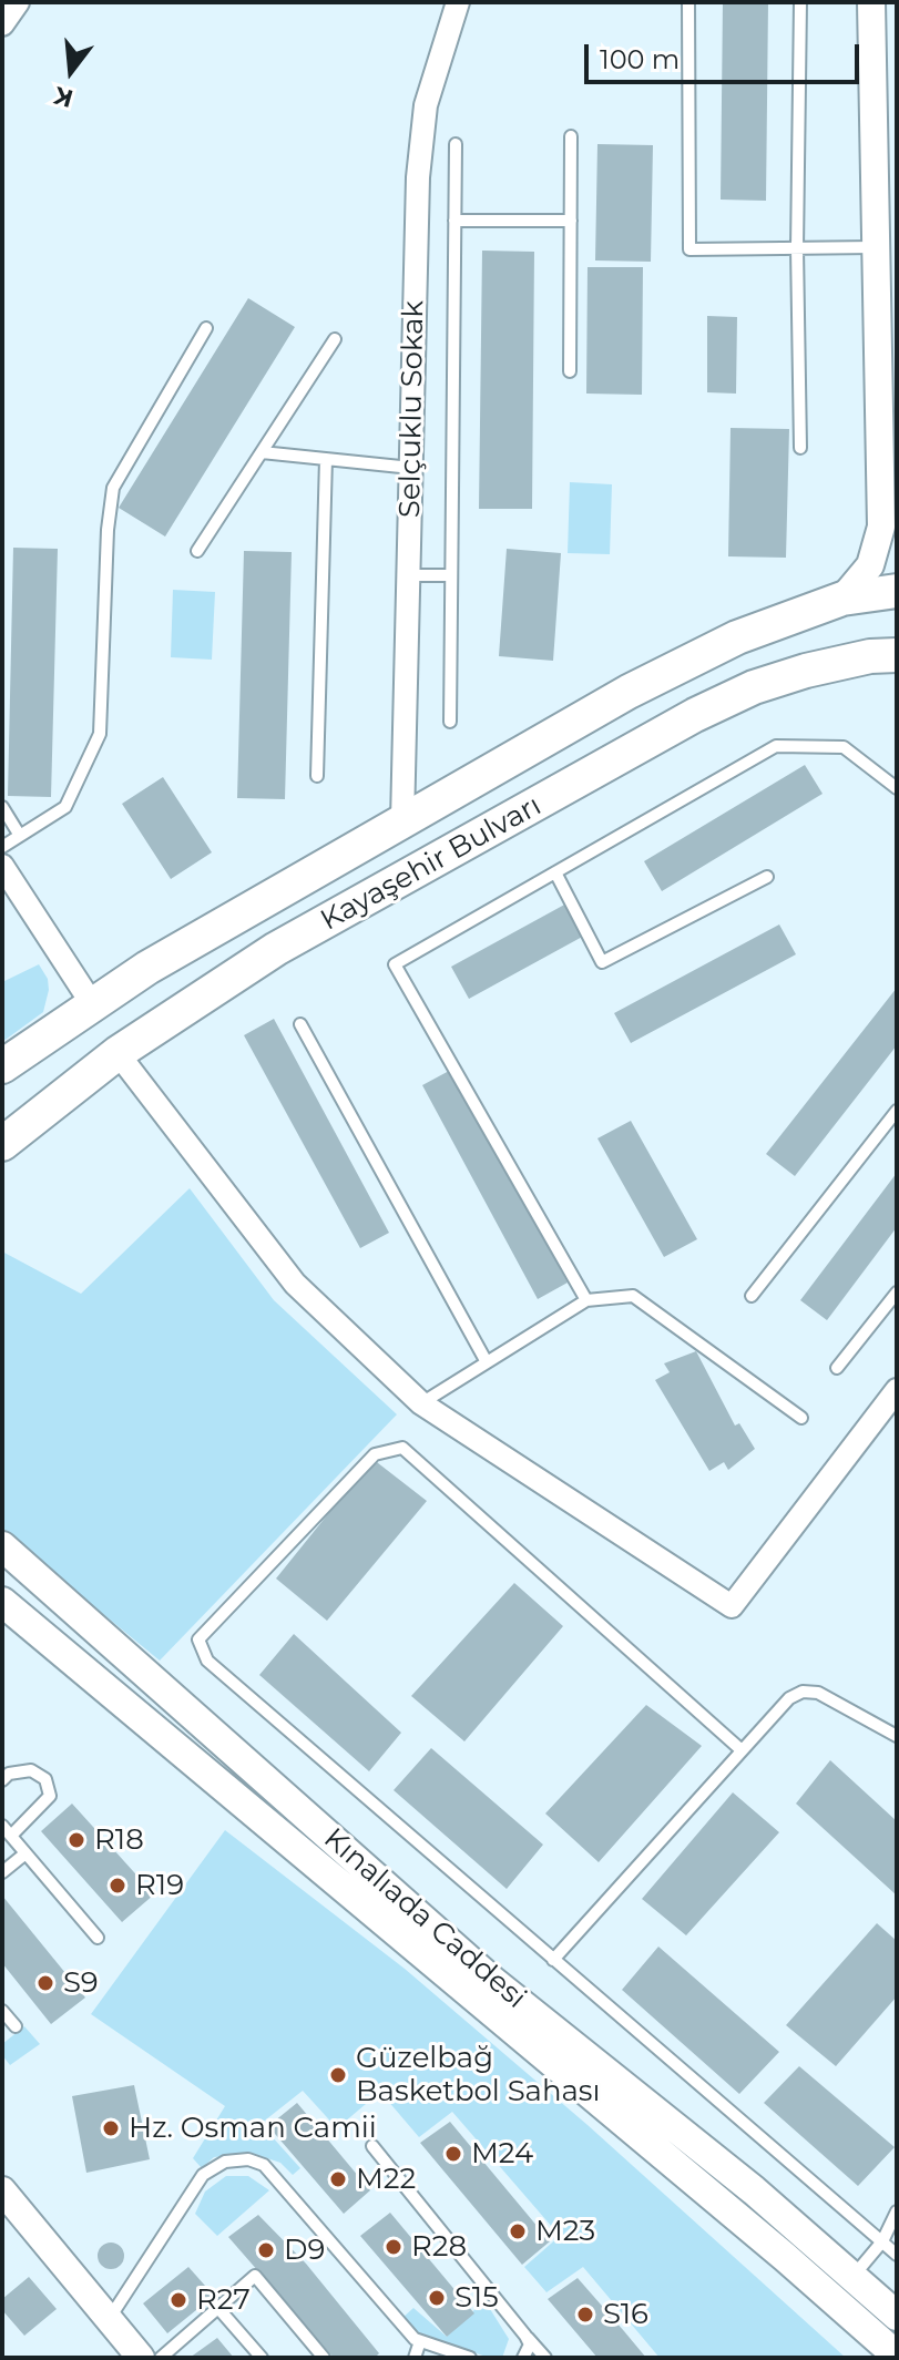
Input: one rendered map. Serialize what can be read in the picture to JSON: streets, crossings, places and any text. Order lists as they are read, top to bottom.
{
  "streets": {
    "main road": ["Kayaşehir Bulvarı", "Kınalıada Caddesi"],
    "street": ["Selçuklu Sokak"]
  },
  "crossings": [
    ["Selçuklu Sokak", "Kayaşehir Bulvarı"]
  ],
  "places": [
    "R18",
    "R19",
    "S9",
    "Güzelbağ Basketbol Sahası",
    "Hz. Osman Camii",
    "M24",
    "M22",
    "M23",
    "R28",
    "D9",
    "S15",
    "R27",
    "S16"
  ],
  "scale_bar": "100 m",
  "north": "bottom"
}
